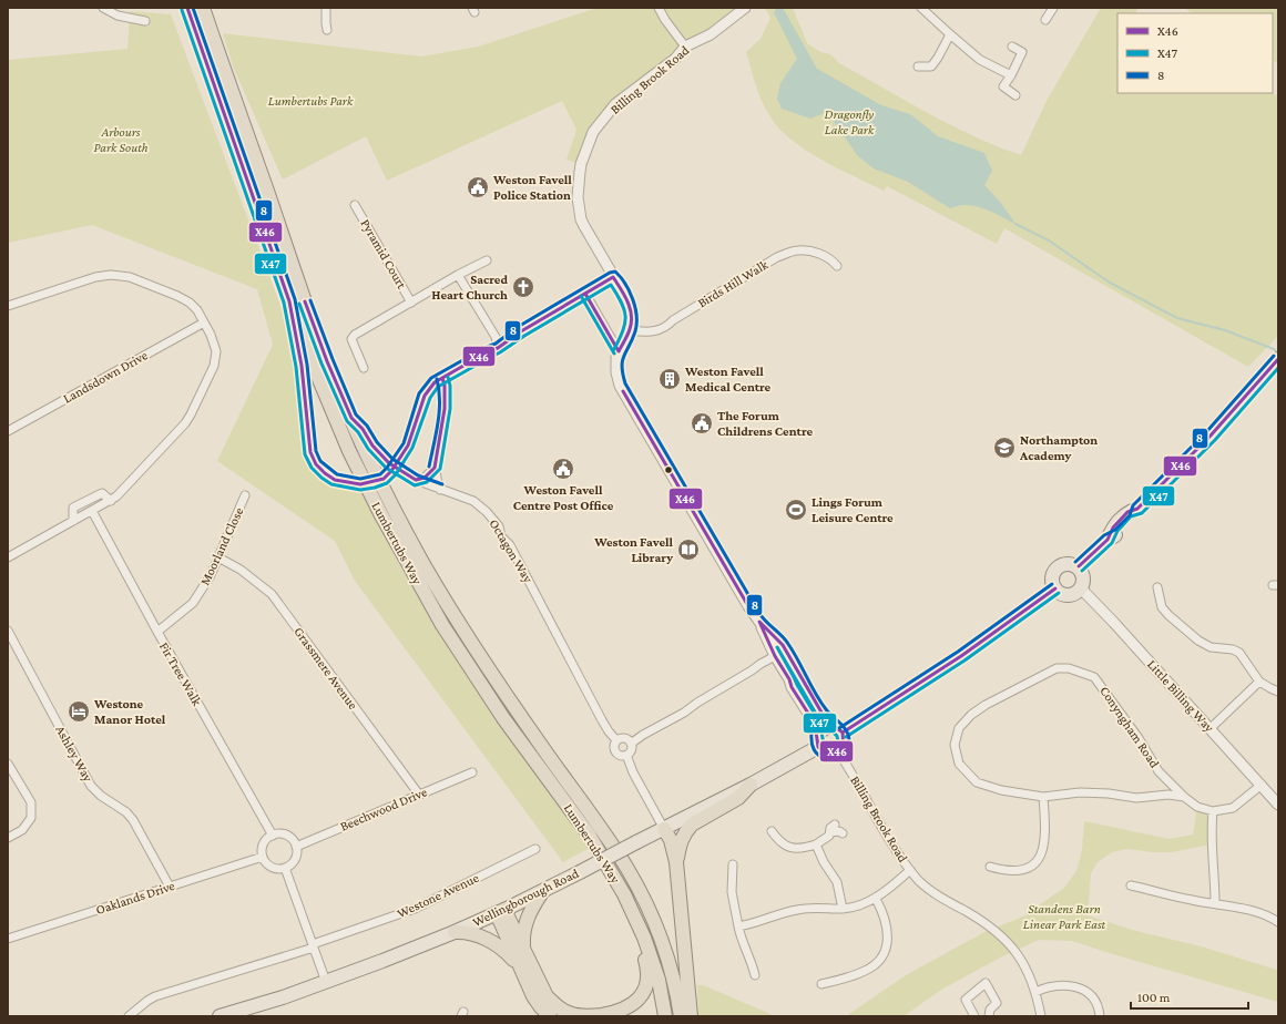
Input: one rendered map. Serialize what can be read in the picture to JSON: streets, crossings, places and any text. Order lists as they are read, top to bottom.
{
  "streets": {
    "highway": ["Lumbertubs Way"],
    "main road": ["Wellingborough Road"],
    "street": [
      "Billing Brook Road",
      "Pyramid Court",
      "Birds Hill Walk",
      "Landsdown Drive",
      "Moorland Close",
      "Octagon Way",
      "Grassmere Avenue",
      "Fir Tree Walk",
      "Little Billing Way",
      "Conyngham Road",
      "Ashley Way",
      "Beechwood Drive",
      "Westone Avenue",
      "Oaklands Drive"
    ]
  },
  "crossings": [
    ["Billing Brook Road", "Birds Hill Walk"],
    ["Billing Brook Road", "Wellingborough Road"],
    ["Lumbertubs Way", "Octagon Way"],
    ["Moorland Close", "Grassmere Avenue"],
    ["Moorland Close", "Fir Tree Walk"],
    ["Grassmere Avenue", "Beechwood Drive"],
    ["Fir Tree Walk", "Beechwood Drive"],
    ["Fir Tree Walk", "Oaklands Drive"],
    ["Ashley Way", "Oaklands Drive"],
    ["Beechwood Drive", "Oaklands Drive"]
  ],
  "parks": [
    "Lumbertubs Park",
    "Dragonfly Lake Park",
    "Arbours Park South",
    "Standens Barn Linear Park East"
  ],
  "places": {
    "public building": ["Weston Favell Police Station", "The Forum Childrens Centre", "Weston Favell Centre Post Office"],
    "church": ["Sacred Heart Church"],
    "building": ["Weston Favell Medical Centre"],
    "school or university": ["Northampton Academy"],
    "sports": ["Lings Forum Leisure Centre"],
    "library": ["Weston Favell Library"],
    "hotel": ["Westone Manor Hotel"]
  },
  "lines": ["transit line X46", "transit line 8", "transit line X47"],
  "legend": ["X46", "X47", "8"],
  "scale_bar": "100 m"
}
